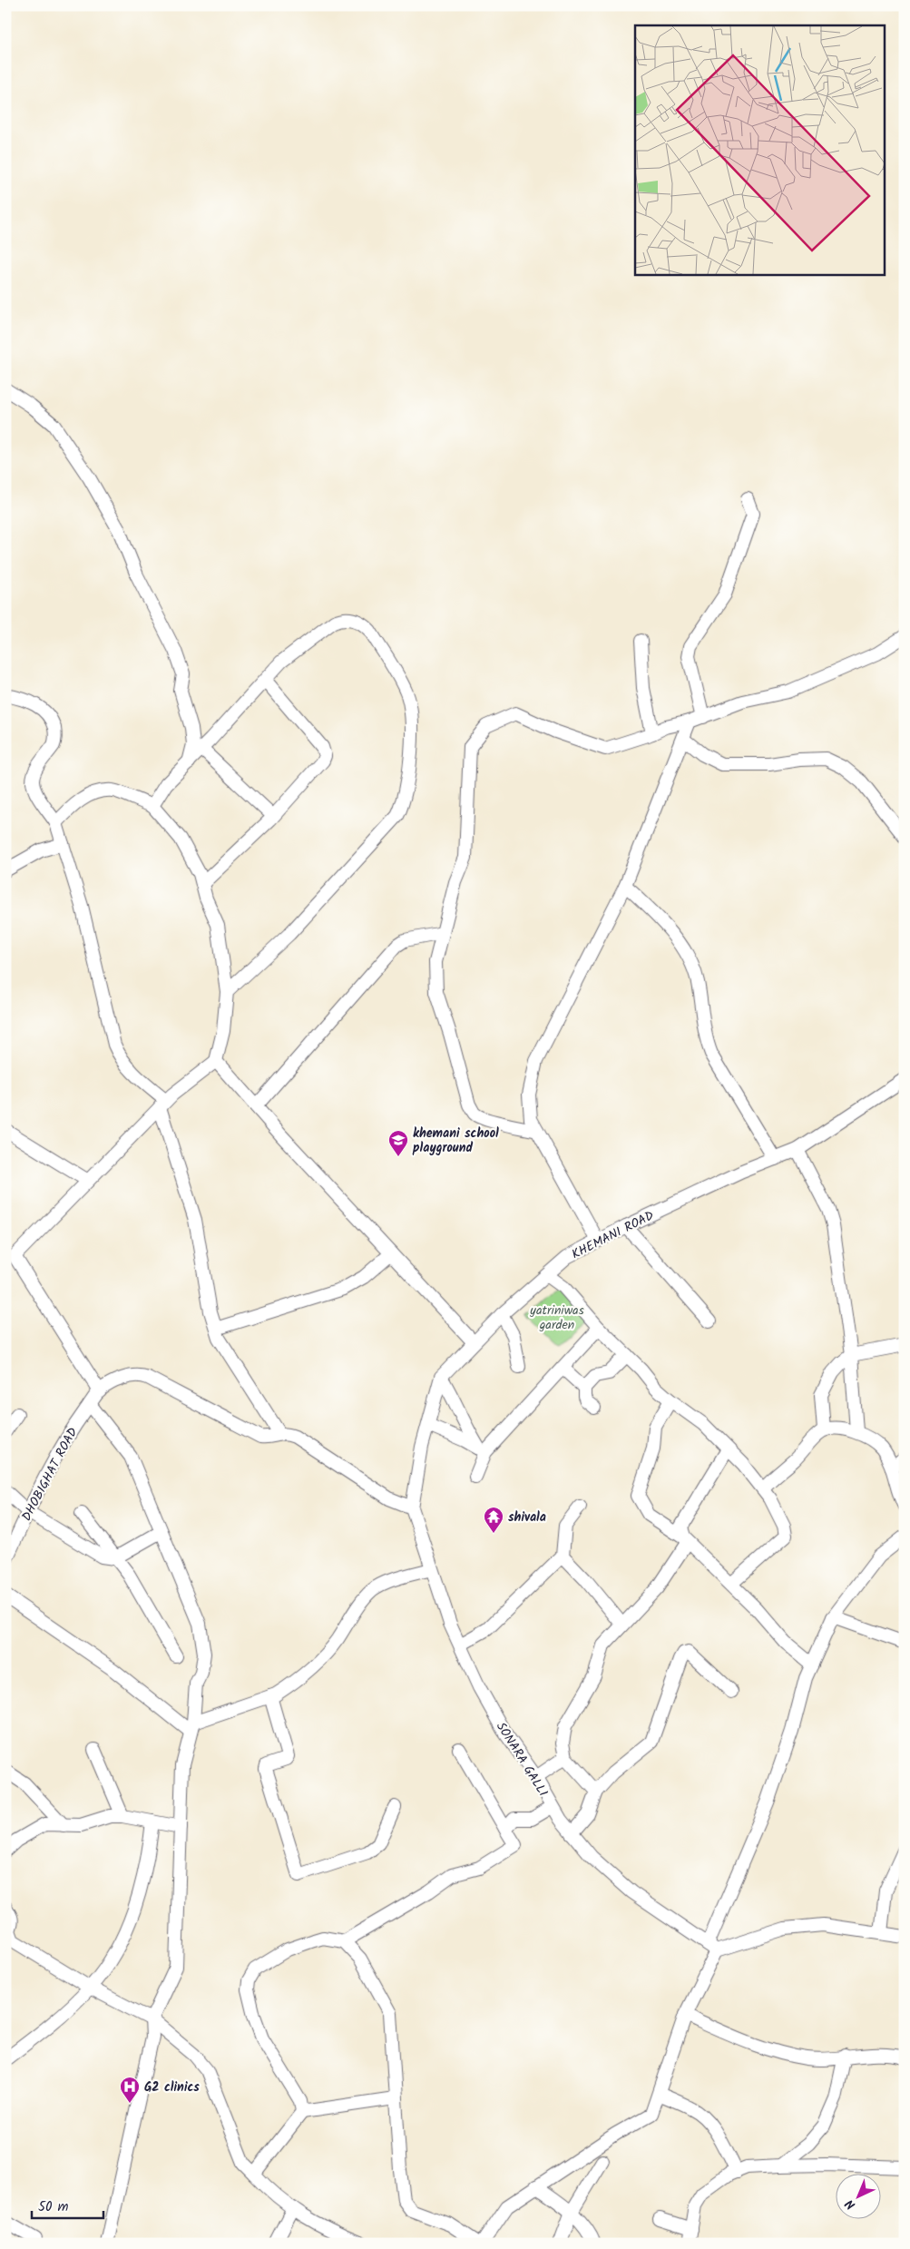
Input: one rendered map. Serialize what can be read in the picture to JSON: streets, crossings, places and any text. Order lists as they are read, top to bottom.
{
  "streets": {
    "street": ["KHEMANI ROAD", "DHOBIGHAT ROAD", "SONARA GALLI"]
  },
  "crossings": [
    ["KHEMANI ROAD", "SONARA GALLI"]
  ],
  "parks": ["yatriniwas garden"],
  "places": {
    "school or university": ["khemani school playground"],
    "temple": ["shivala"],
    "hospital": ["G2 clinics"]
  },
  "scale_bar": "50 m",
  "north": "bottom left"
}
